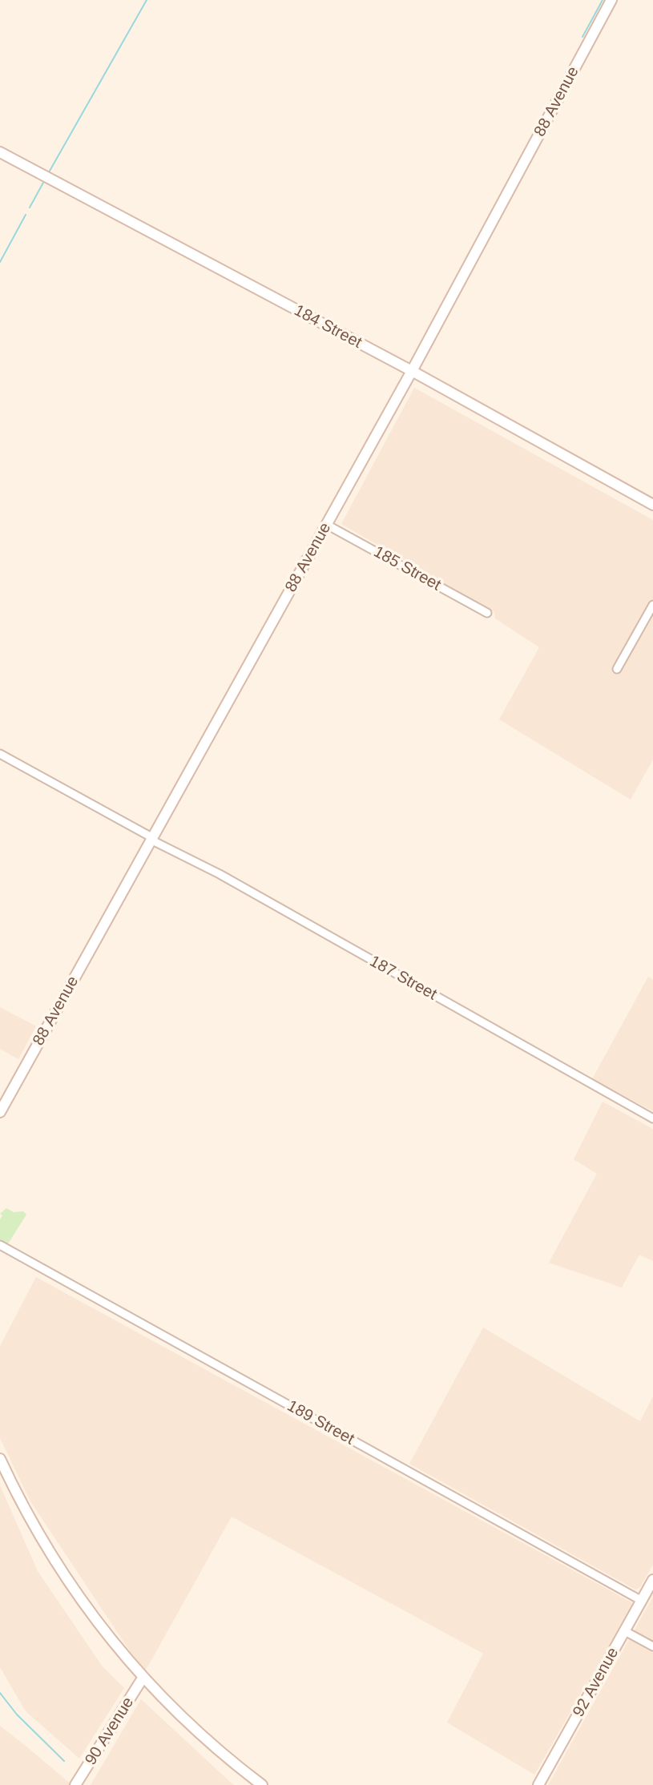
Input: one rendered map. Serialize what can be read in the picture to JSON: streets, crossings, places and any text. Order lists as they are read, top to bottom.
{
  "streets": {
    "main road": [
      "88 Avenue",
      "184 Street",
      "92 Avenue",
      "90 Avenue"
    ],
    "street": ["185 Street", "187 Street", "189 Street"]
  },
  "crossings": [
    ["88 Avenue", "184 Street"],
    ["88 Avenue", "185 Street"],
    ["88 Avenue", "187 Street"],
    ["189 Street", "92 Avenue"]
  ]
}
